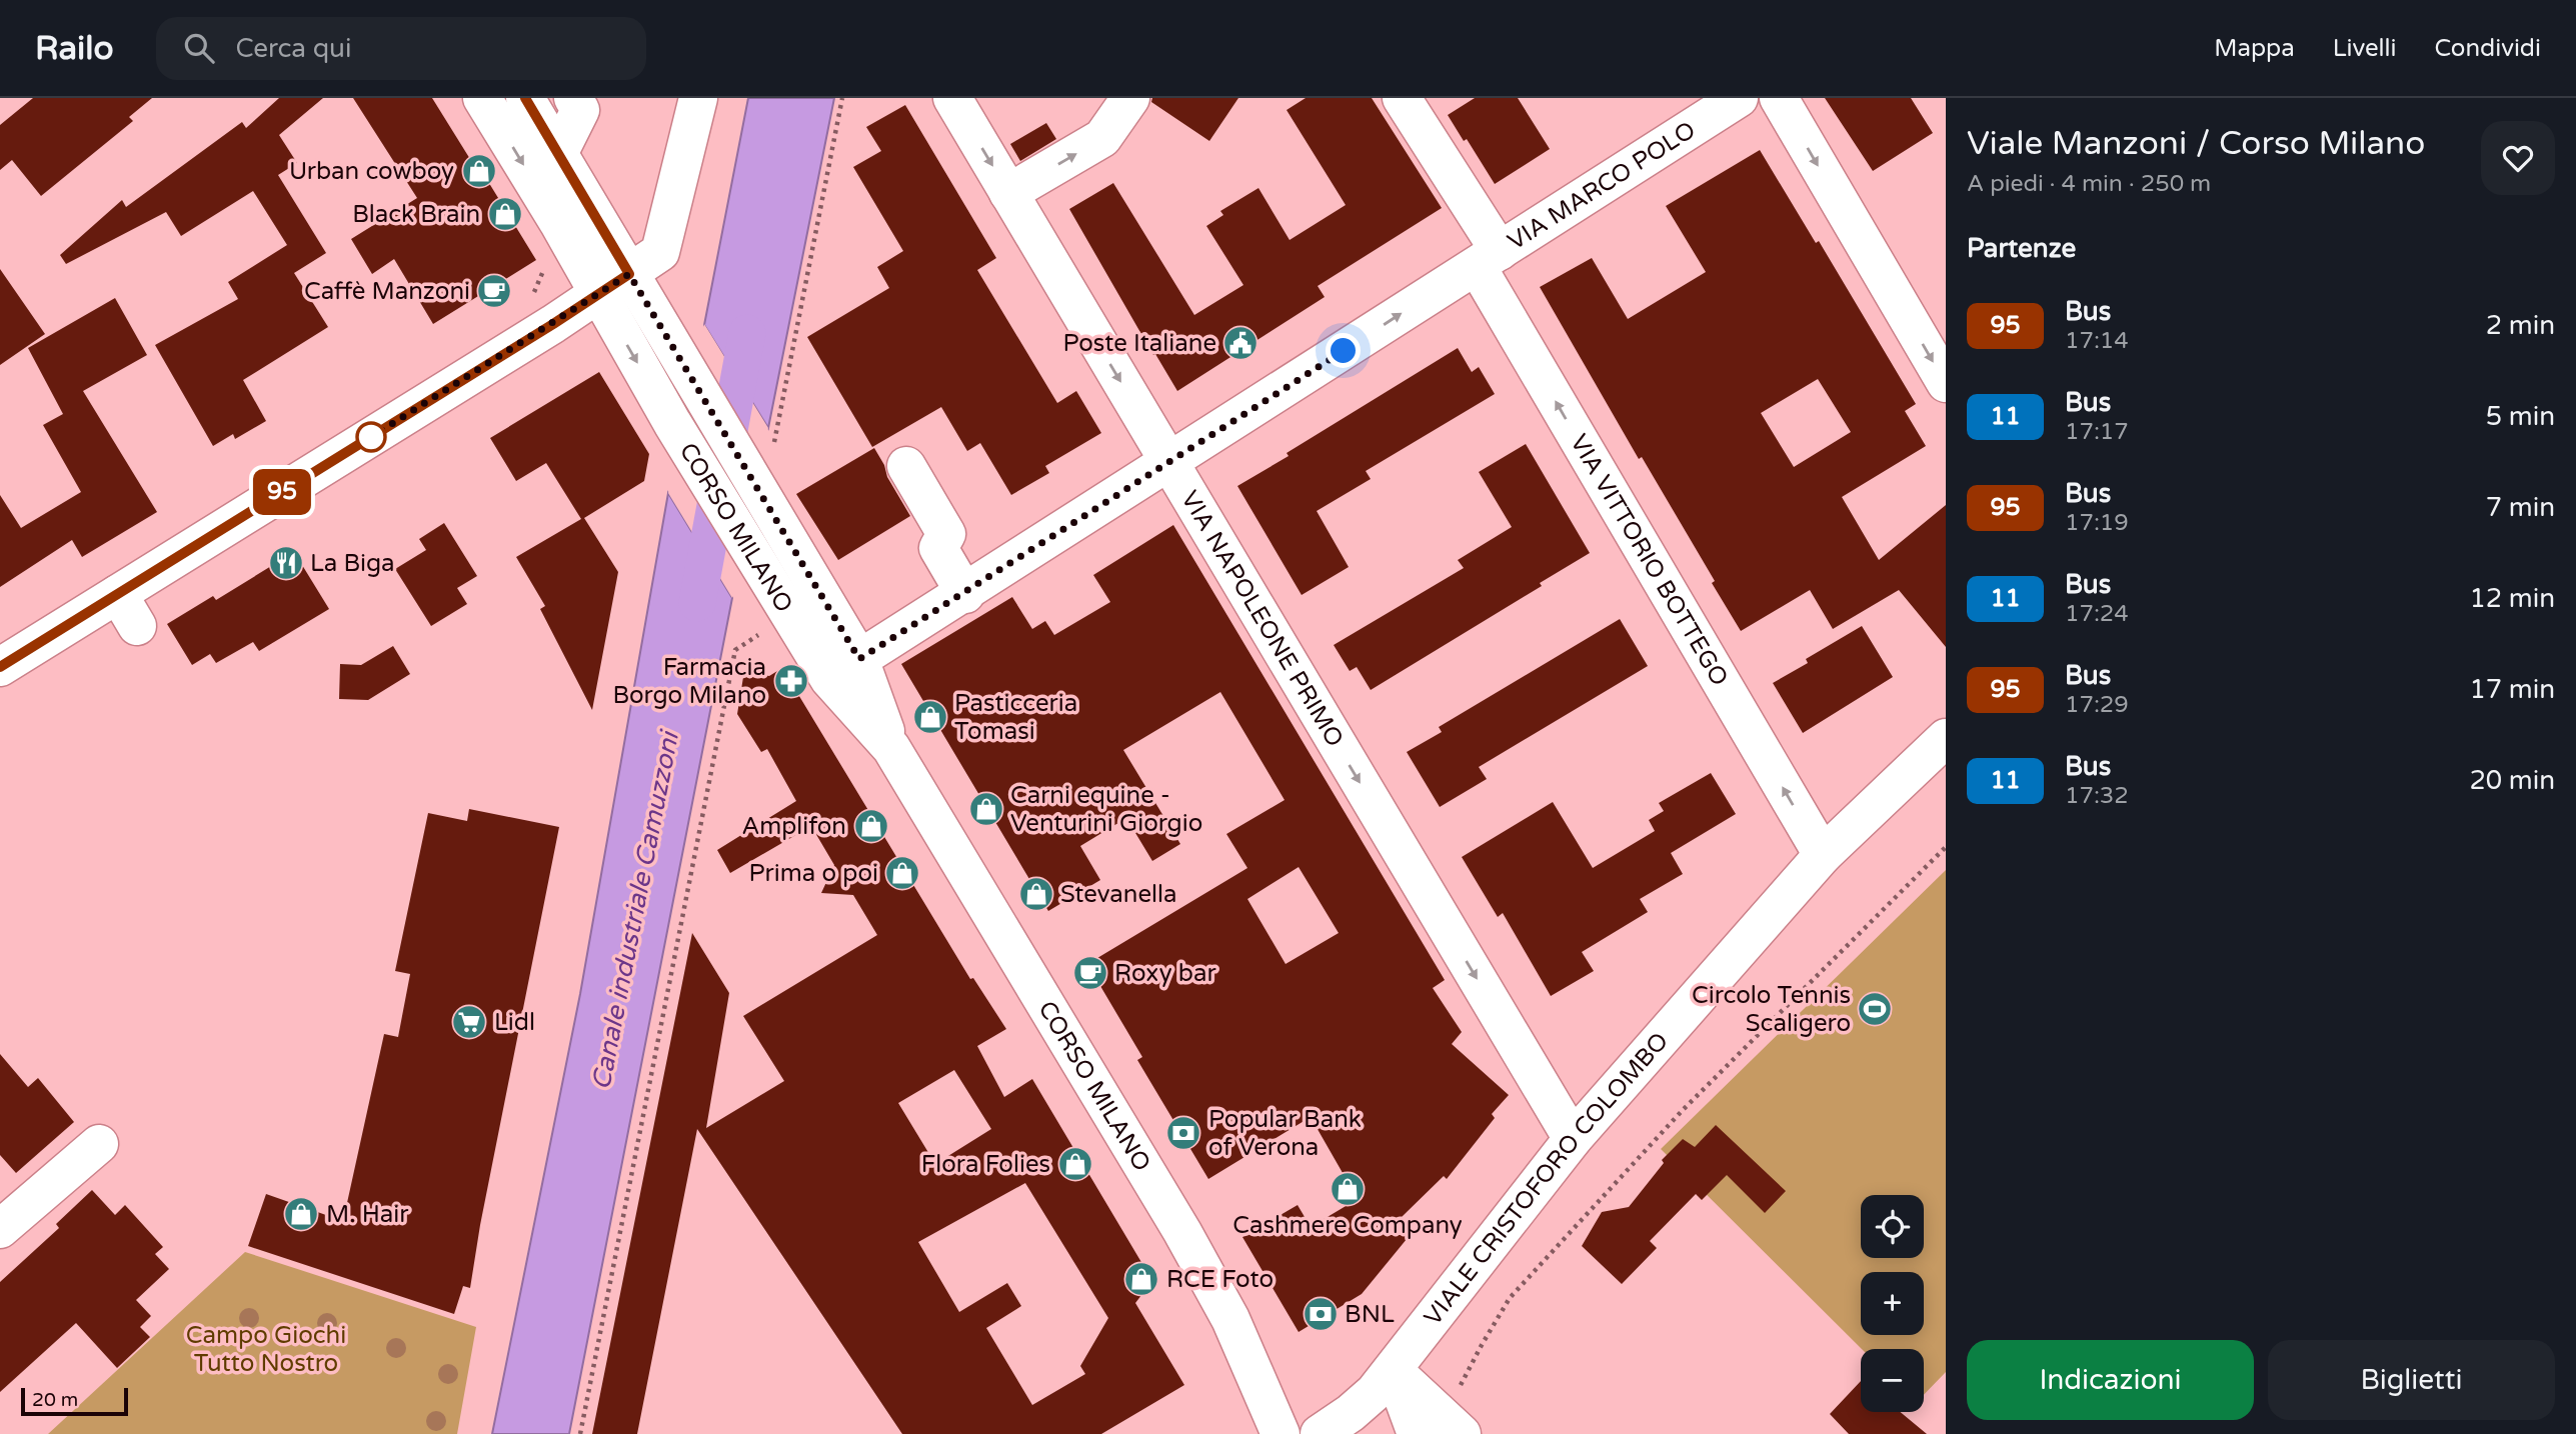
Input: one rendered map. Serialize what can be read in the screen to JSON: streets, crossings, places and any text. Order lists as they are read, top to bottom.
{
  "streets": {
    "street": [
      "VIA MARCO POLO",
      "CORSO MILANO",
      "VIA VITTORIO BOTTEGO",
      "VIA NAPOLEONE PRIMO",
      "VIALE CRISTOFORO COLOMBO"
    ]
  },
  "crossings": [
    ["VIA MARCO POLO", "CORSO MILANO"],
    ["VIA MARCO POLO", "VIA VITTORIO BOTTEGO"],
    ["VIA MARCO POLO", "VIA NAPOLEONE PRIMO"],
    ["VIA VITTORIO BOTTEGO", "VIALE CRISTOFORO COLOMBO"],
    ["VIA NAPOLEONE PRIMO", "VIALE CRISTOFORO COLOMBO"]
  ],
  "one_way": ["VIA NAPOLEONE PRIMO"],
  "water": ["Canale industriale Camuzzoni"],
  "parks": ["Campo Giochi Tutto Nostro"],
  "places": {
    "shop": [
      "Urban cowboy",
      "Black Brain",
      "Pasticceria Tomasi",
      "Carni equine - Venturini Giorgio",
      "Amplifon",
      "Prima o poi",
      "Stevanella",
      "Flora Folies",
      "Cashmere Company",
      "M. Hair",
      "RCE Foto"
    ],
    "cafe": ["Caffè Manzoni", "Roxy bar"],
    "public building": ["Poste Italiane"],
    "restaurant": ["La Biga"],
    "pharmacy": ["Farmacia Borgo Milano"],
    "sports": ["Circolo Tennis Scaligero"],
    "supermarket": ["Lidl"],
    "bank": ["Popular Bank of Verona", "BNL"]
  },
  "lines": ["bus line 95"],
  "scale_bar": "20 m",
  "page": {
    "header": "Railo",
    "search": "Cerca qui",
    "nav": ["Mappa", "Livelli", "Condividi"],
    "on_map": "95",
    "heading": [
      ["Viale Manzoni / Corso Milano", "A piedi · 4 min · 250 m"],
      "Partenze"
    ],
    "list": [
      {
        "mark": "95",
        "name": "Bus",
        "note": "17:14",
        "value": "2 min"
      },
      {
        "mark": "11",
        "name": "Bus",
        "note": "17:17",
        "value": "5 min"
      },
      {
        "mark": "95",
        "name": "Bus",
        "note": "17:19",
        "value": "7 min"
      },
      {
        "mark": "11",
        "name": "Bus",
        "note": "17:24",
        "value": "12 min"
      },
      {
        "mark": "95",
        "name": "Bus",
        "note": "17:29",
        "value": "17 min"
      },
      {
        "mark": "11",
        "name": "Bus",
        "note": "17:32",
        "value": "20 min"
      }
    ],
    "map_buttons": ["+", "−"],
    "buttons": ["Indicazioni", "Biglietti"],
    "scale": "20 m"
  }
}
